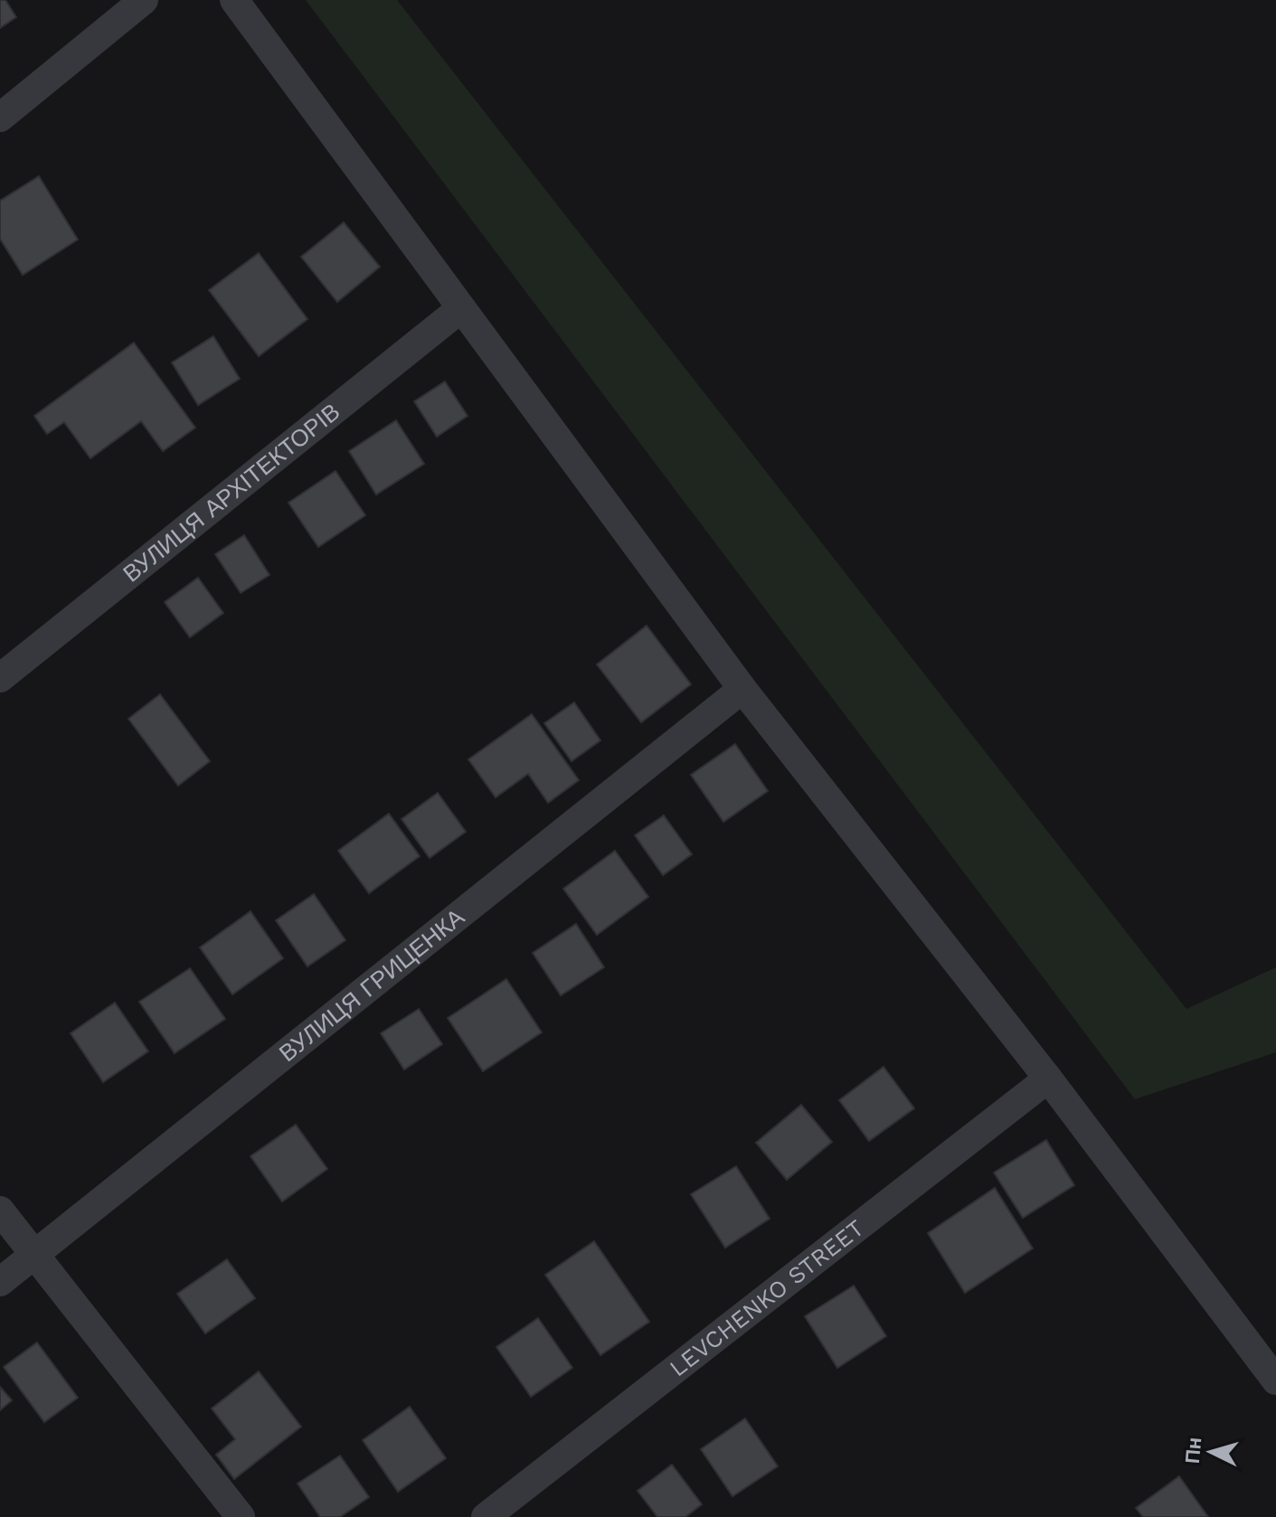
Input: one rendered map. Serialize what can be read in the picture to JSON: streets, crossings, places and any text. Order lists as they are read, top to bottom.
{
  "streets": {
    "street": ["ВУЛИЦЯ АРХІТЕКТОРІВ", "ВУЛИЦЯ ГРИЦЕНКА", "LEVCHENKO STREET"]
  },
  "north": "left"
}
